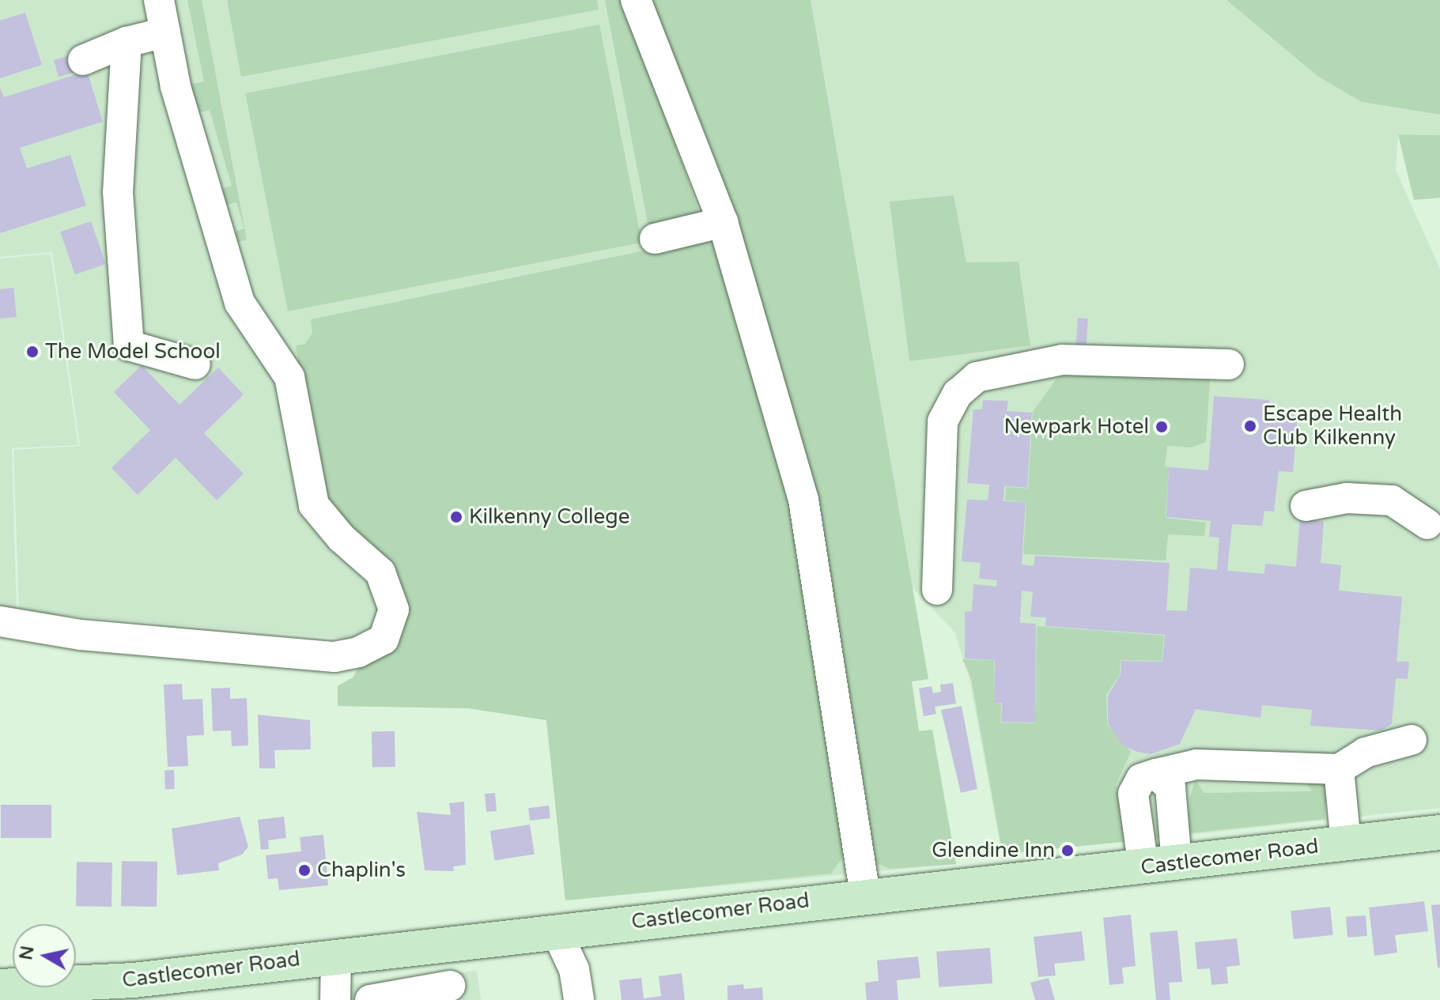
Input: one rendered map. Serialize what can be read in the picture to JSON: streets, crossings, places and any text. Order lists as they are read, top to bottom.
{
  "streets": {
    "main road": ["Castlecomer Road"]
  },
  "places": [
    "The Model School",
    "Escape Health Club Kilkenny",
    "Newpark Hotel",
    "Kilkenny College",
    "Glendine Inn",
    "Chaplin's"
  ],
  "north": "left"
}
